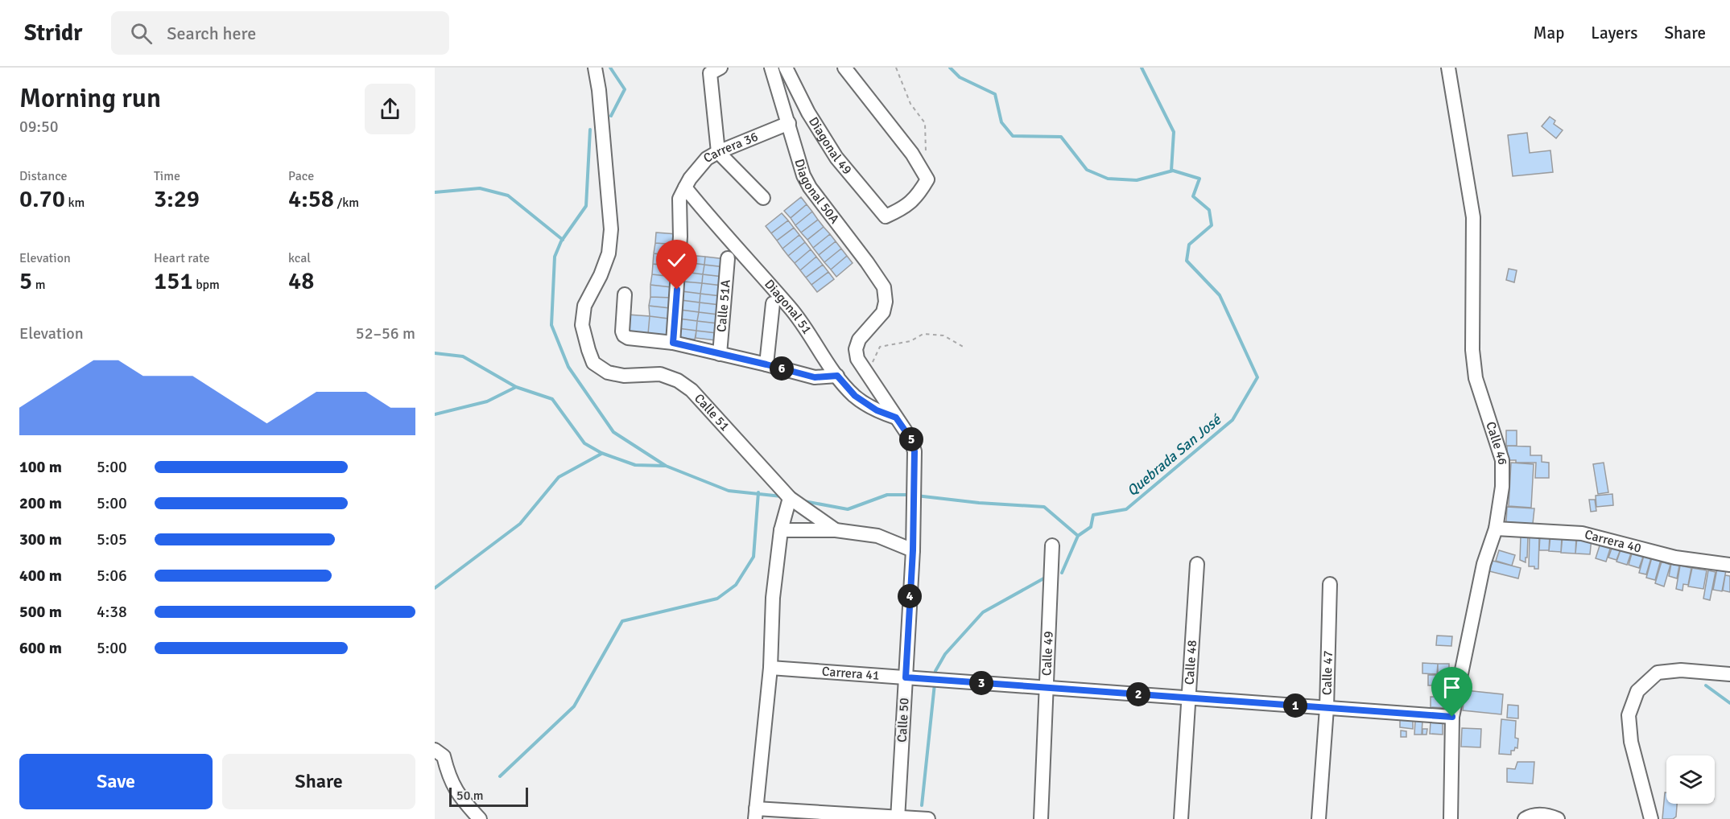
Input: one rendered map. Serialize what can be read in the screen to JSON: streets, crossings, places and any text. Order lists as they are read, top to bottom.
{
  "streets": {
    "street": [
      "Diagonal 49",
      "Carrera 36",
      "Diagonal 50A",
      "Calle 51A",
      "Diagonal 51",
      "Calle 51",
      "Calle 46",
      "Carrera 40",
      "Calle 49",
      "Calle 48",
      "Calle 47",
      "Carrera 41",
      "Calle 50"
    ]
  },
  "crossings": [
    ["Carrera 36", "Diagonal 50A"],
    ["Carrera 36", "Diagonal 51"],
    ["Diagonal 50A", "Calle 50"],
    ["Diagonal 51", "Calle 50"],
    ["Calle 46", "Carrera 40"],
    ["Calle 46", "Carrera 41"],
    ["Calle 49", "Carrera 41"],
    ["Calle 48", "Carrera 41"],
    ["Calle 47", "Carrera 41"],
    ["Carrera 41", "Calle 50"]
  ],
  "water": ["Quebrada San José"],
  "scale_bar": "50 m",
  "page": {
    "header": "Stridr",
    "search": "Search here",
    "nav": ["Map", "Layers", "Share"],
    "heading": ["Morning run", "09:50"],
    "stats": [
      ["Distance", "0.70 km"],
      ["Time", "3:29"],
      ["Pace", "4:58 /km"],
      ["Elevation", "5 m"],
      ["Heart rate", "151 bpm"],
      ["kcal", "48"]
    ],
    "chart": ["Elevation", "52–56 m"],
    "pins": [
      "6",
      "5",
      "4",
      "3",
      "2",
      "1"
    ],
    "list": [
      {
        "name": "100 m",
        "note": "5:00"
      },
      {
        "name": "200 m",
        "note": "5:00"
      },
      {
        "name": "300 m",
        "note": "5:05"
      },
      {
        "name": "400 m",
        "note": "5:06"
      },
      {
        "name": "500 m",
        "note": "4:38"
      },
      {
        "name": "600 m",
        "note": "5:00"
      }
    ],
    "buttons": ["Save", "Share"],
    "scale": "50 m"
  }
}
